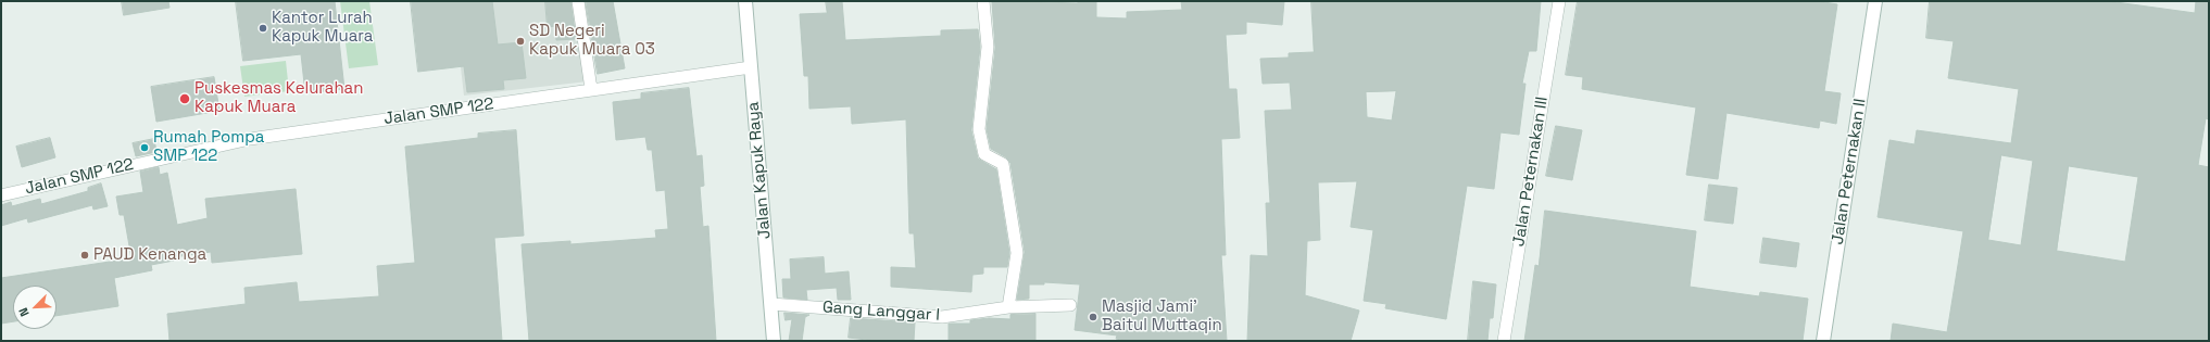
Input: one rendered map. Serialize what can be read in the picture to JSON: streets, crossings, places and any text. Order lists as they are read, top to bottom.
{
  "streets": {
    "main road": ["Jalan Kapuk Raya", "Jalan Peternakan II"],
    "street": ["Jalan SMP 122", "Jalan Peternakan III", "Gang Langgar I"]
  },
  "crossings": [
    ["Jalan SMP 122", "Jalan Kapuk Raya"],
    ["Jalan Kapuk Raya", "Gang Langgar I"]
  ],
  "places": [
    "Kantor Lurah Kapuk Muara",
    "SD Negeri Kapuk Muara 03",
    "Puskesmas Kelurahan Kapuk Muara",
    "Rumah Pompa SMP 122",
    "PAUD Kenanga",
    "Masjid Jami' Baitul Muttaqin"
  ],
  "north": "bottom left"
}
